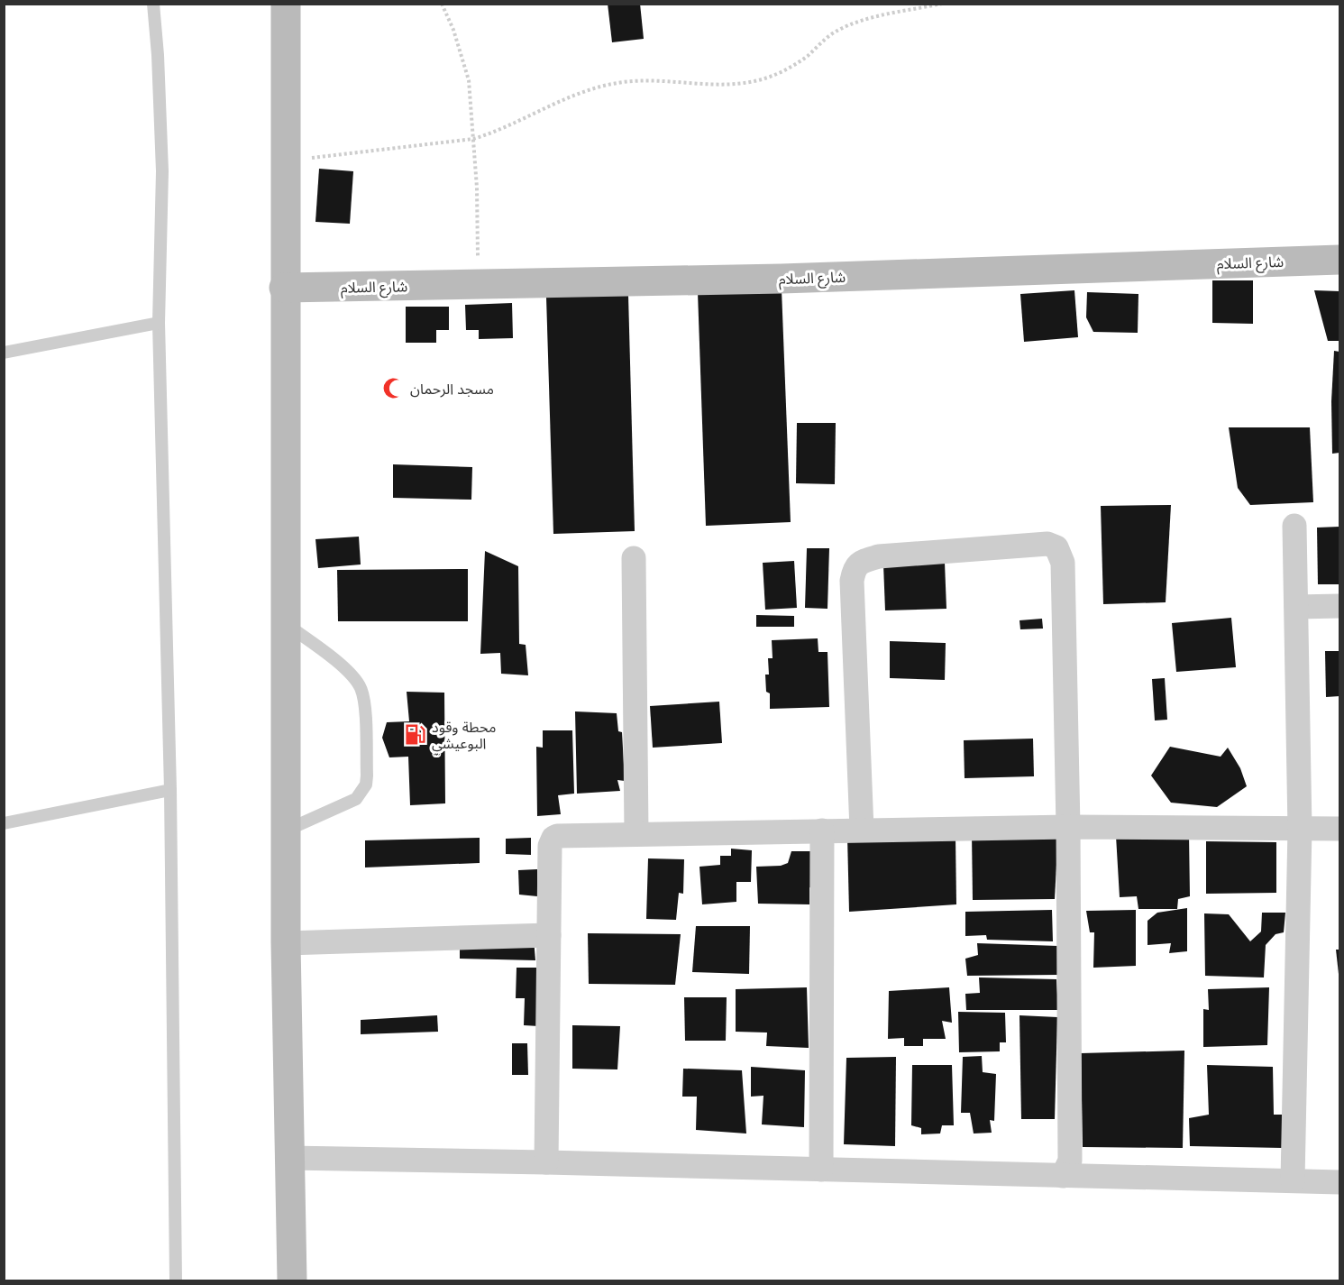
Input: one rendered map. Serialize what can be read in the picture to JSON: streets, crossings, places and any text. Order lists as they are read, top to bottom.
{
  "streets": {
    "main road": ["شارع السلام"]
  },
  "places": {
    "mosque": ["مسجد الرحمان"],
    "fuel station": ["محطة وقود البوعيشي"]
  }
}
